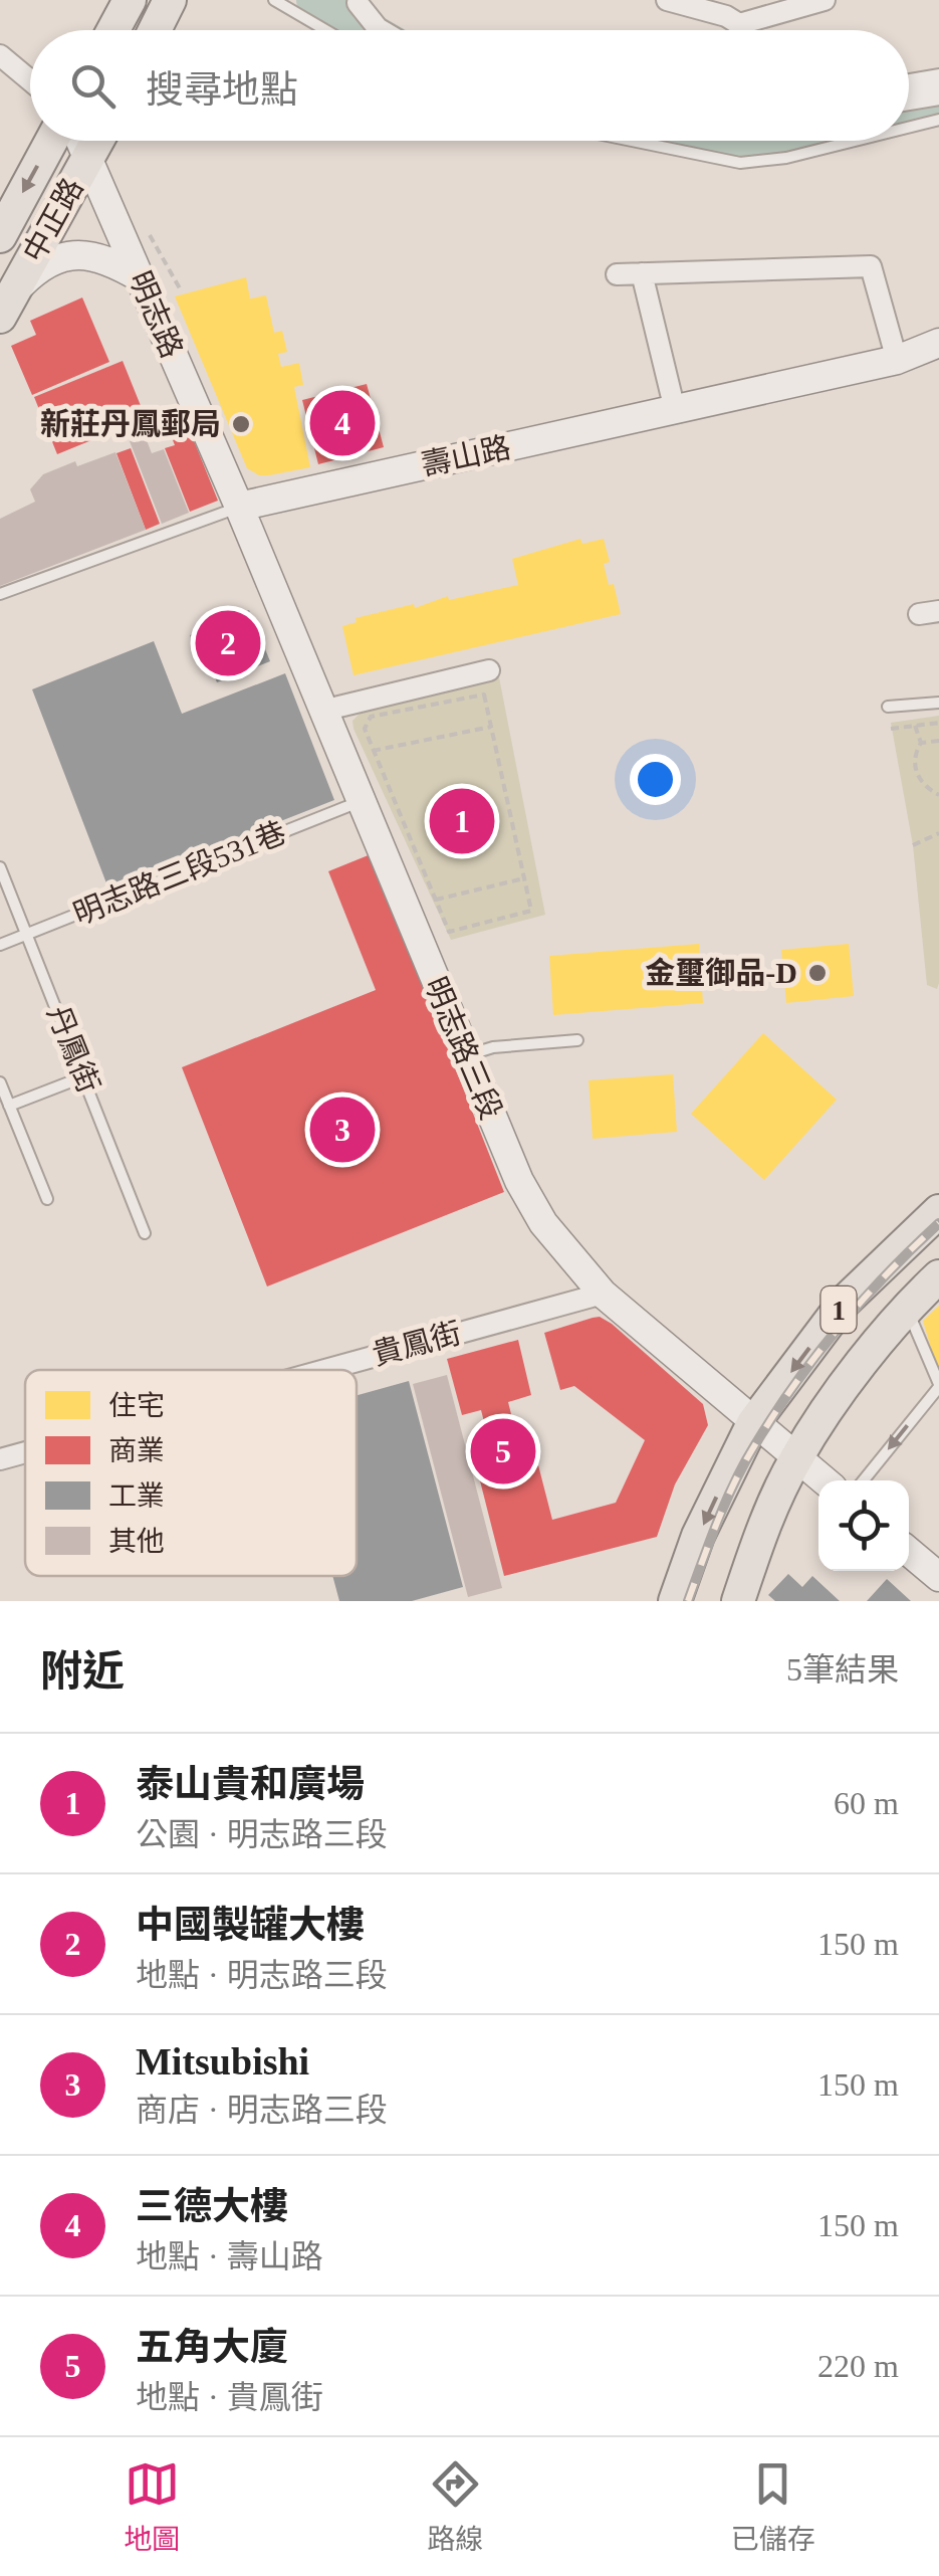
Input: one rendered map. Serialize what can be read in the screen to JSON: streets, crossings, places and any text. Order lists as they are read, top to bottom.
{
  "streets": {
    "main road": [
      "中正路",
      "明志路",
      "壽山路",
      "明志路三段",
      "1"
    ],
    "street": ["貴鳳街"],
    "lane": ["明志路三段531巷", "丹鳳街"]
  },
  "crossings": [
    ["中正路", "明志路"],
    ["明志路", "壽山路"],
    ["明志路", "明志路三段"],
    ["壽山路", "明志路三段"],
    ["明志路三段531巷", "明志路三段"],
    ["明志路三段531巷", "丹鳳街"],
    ["明志路三段", "1"],
    ["明志路三段", "貴鳳街"]
  ],
  "places": ["新莊丹鳳郵局", "金璽御品-D"],
  "legend": [
    "住宅",
    "商業",
    "工業",
    "其他"
  ],
  "page": {
    "search": "搜尋地點",
    "pins": [
      "4",
      "2",
      "1",
      "3",
      "5"
    ],
    "heading": ["附近", "5筆結果"],
    "list": [
      {
        "mark": "1",
        "name": "泰山貴和廣場",
        "note": "公園 · 明志路三段",
        "value": "60 m"
      },
      {
        "mark": "2",
        "name": "中國製罐大樓",
        "note": "地點 · 明志路三段",
        "value": "150 m"
      },
      {
        "mark": "3",
        "name": "Mitsubishi",
        "note": "商店 · 明志路三段",
        "value": "150 m"
      },
      {
        "mark": "4",
        "name": "三德大樓",
        "note": "地點 · 壽山路",
        "value": "150 m"
      },
      {
        "mark": "5",
        "name": "五角大廈",
        "note": "地點 · 貴鳳街",
        "value": "220 m"
      }
    ],
    "nav": ["地圖", "路線", "已儲存"]
  }
}
